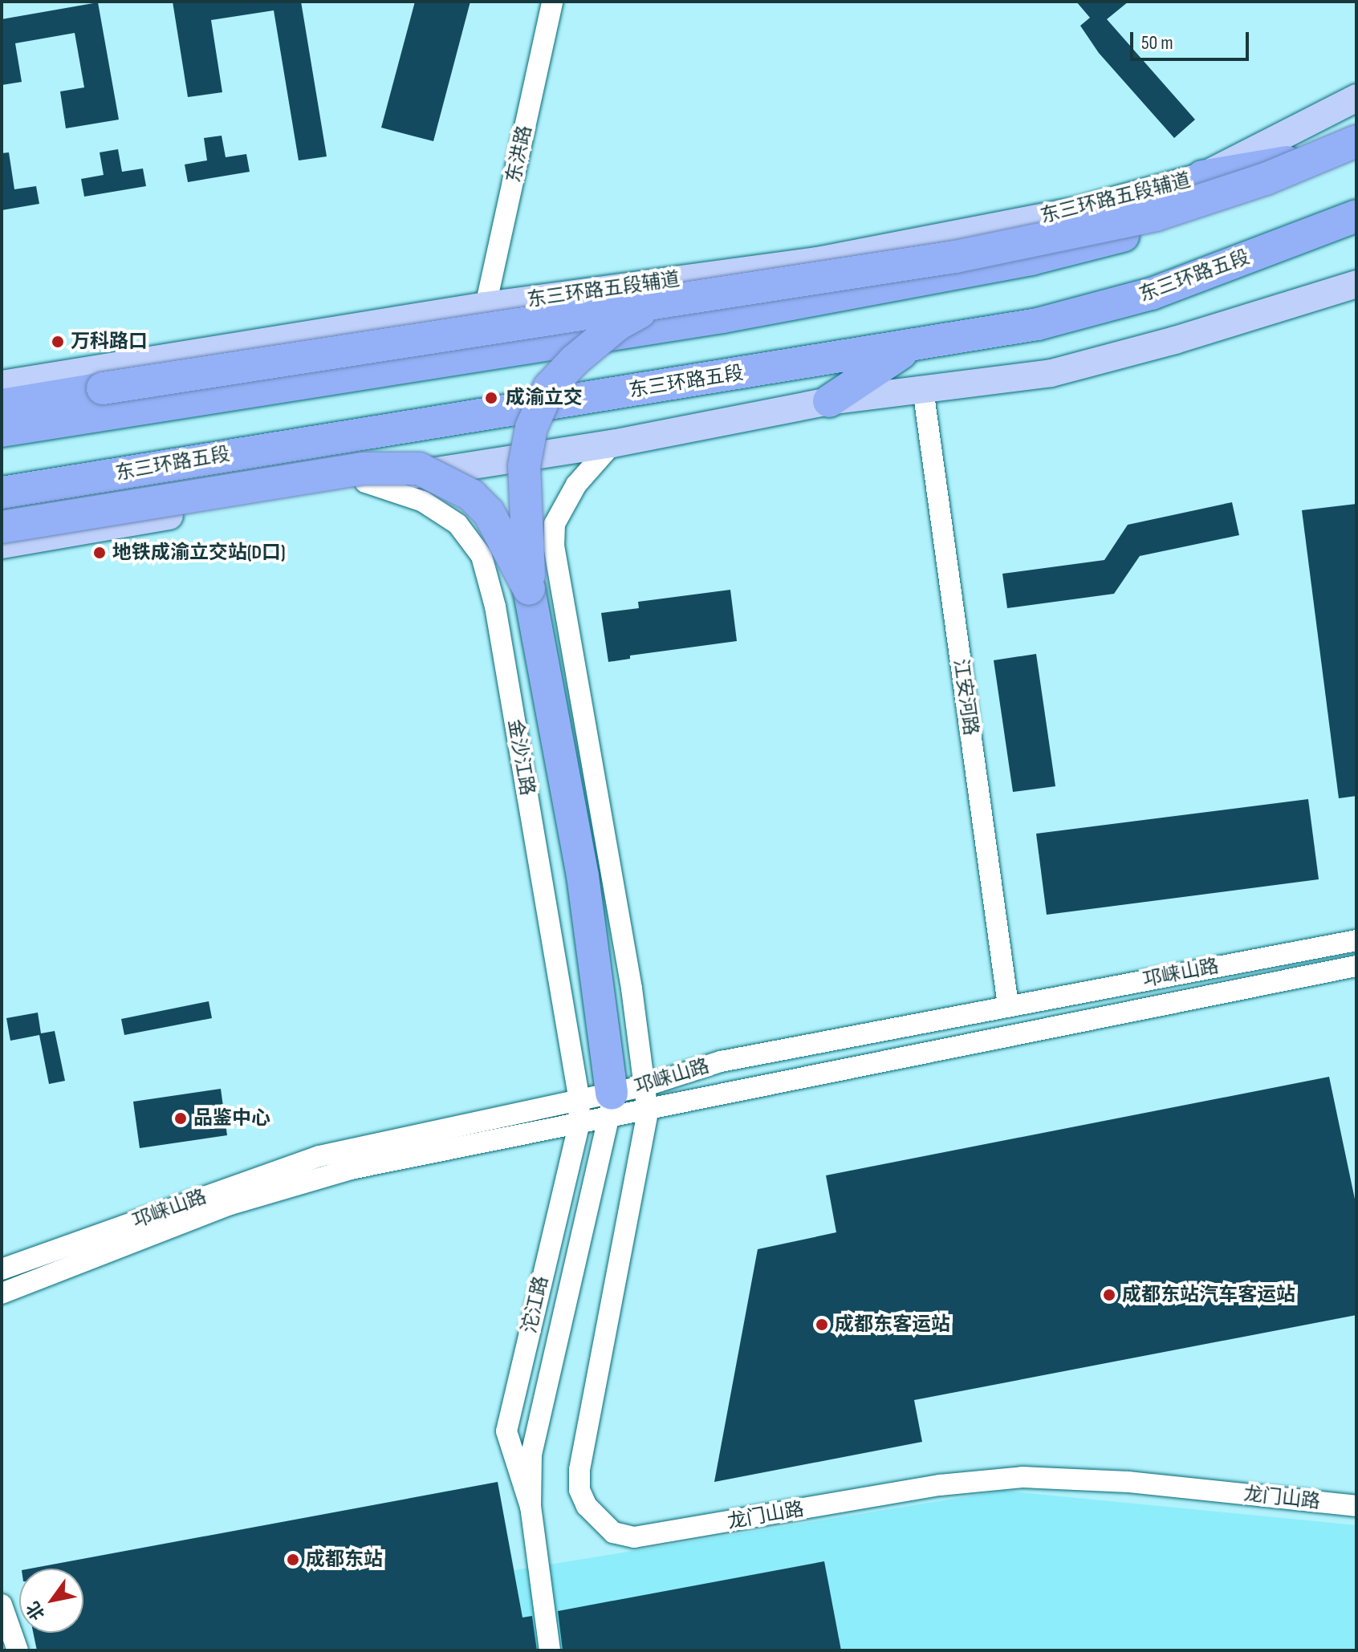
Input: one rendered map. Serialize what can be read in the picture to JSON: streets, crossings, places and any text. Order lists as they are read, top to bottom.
{
  "streets": {
    "highway": ["东三环路五段"],
    "main road": ["东三环路五段辅道"],
    "street": [
      "东洪路",
      "江安河路",
      "金沙江路",
      "邛崃山路",
      "沱江路",
      "龙门山路"
    ]
  },
  "crossings": [
    ["东洪路", "东三环路五段辅道"],
    ["江安河路", "邛崃山路"],
    ["金沙江路", "邛崃山路"],
    ["金沙江路", "沱江路"],
    ["邛崃山路", "沱江路"],
    ["邛崃山路", "龙门山路"]
  ],
  "places": [
    "万科路口",
    "成渝立交",
    "地铁成渝立交站(D口)",
    "品鉴中心",
    "成都东站汽车客运站",
    "成都东客运站",
    "成都东站"
  ],
  "scale_bar": "50 m",
  "north": "bottom left"
}
